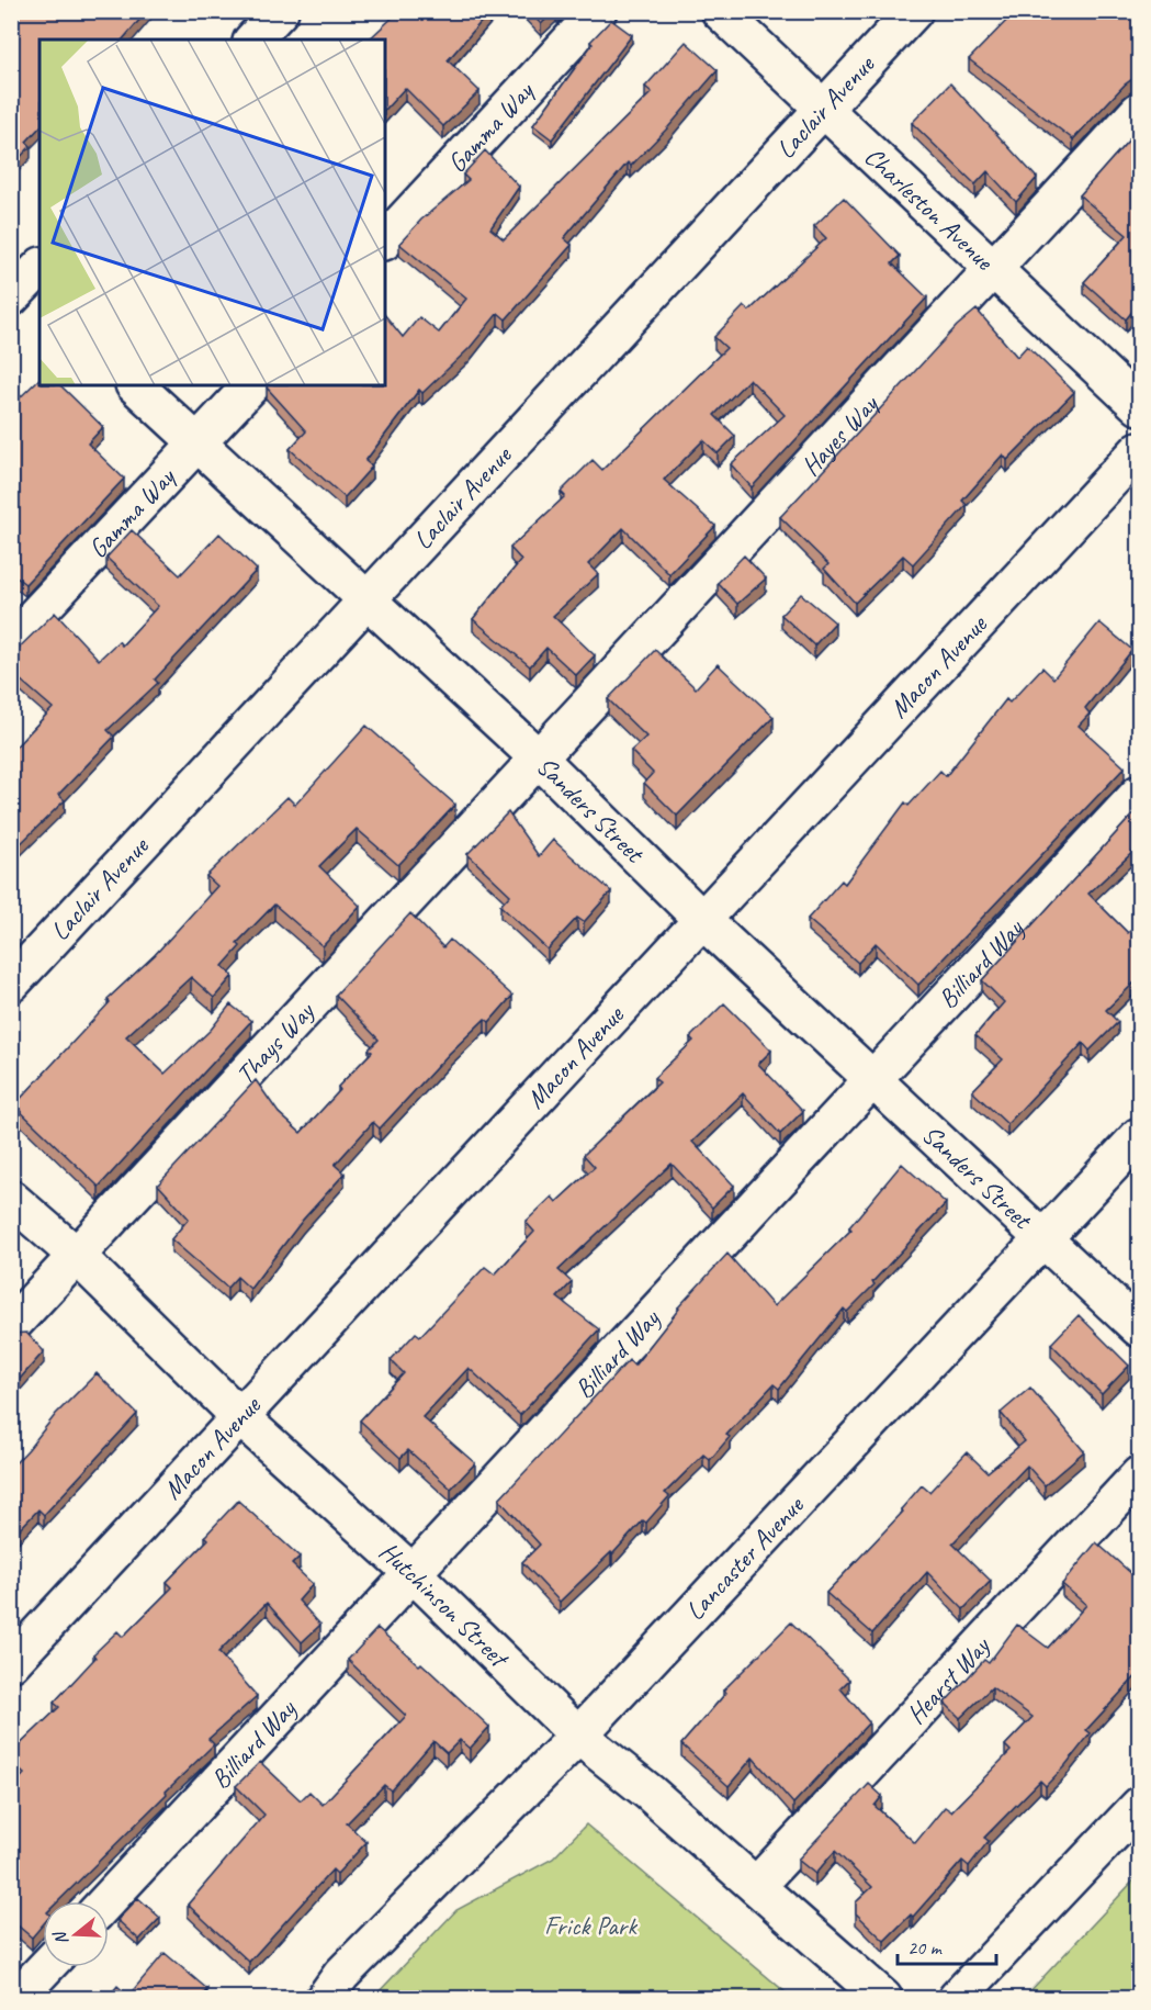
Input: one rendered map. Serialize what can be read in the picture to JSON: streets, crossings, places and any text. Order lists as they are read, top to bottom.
{
  "streets": {
    "street": [
      "Laclair Avenue",
      "Gamma Way",
      "Charleston Avenue",
      "Hayes Way",
      "Macon Avenue",
      "Sanders Street",
      "Billiard Way",
      "Thays Way",
      "Lancaster Avenue",
      "Hutchinson Street",
      "Hearst Way"
    ]
  },
  "crossings": [
    ["Laclair Avenue", "Charleston Avenue"],
    ["Laclair Avenue", "Sanders Street"],
    ["Gamma Way", "Sanders Street"],
    ["Charleston Avenue", "Hayes Way"],
    ["Hayes Way", "Sanders Street"],
    ["Hayes Way", "Thays Way"],
    ["Macon Avenue", "Sanders Street"],
    ["Macon Avenue", "Hutchinson Street"],
    ["Sanders Street", "Billiard Way"],
    ["Sanders Street", "Thays Way"],
    ["Sanders Street", "Lancaster Avenue"],
    ["Billiard Way", "Hutchinson Street"],
    ["Thays Way", "Hutchinson Street"],
    ["Lancaster Avenue", "Hutchinson Street"],
    ["Hutchinson Street", "Hearst Way"]
  ],
  "parks": ["Frick Park"],
  "scale_bar": "20 m",
  "north": "left"
}
